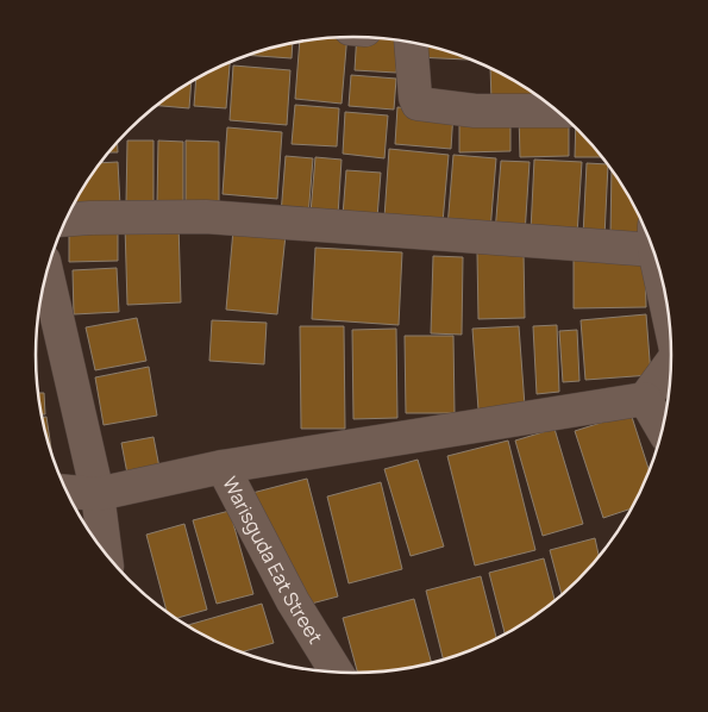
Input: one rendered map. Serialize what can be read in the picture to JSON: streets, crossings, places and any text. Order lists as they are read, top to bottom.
{
  "streets": {
    "street": ["Warisguda Eat Street"]
  }
}
